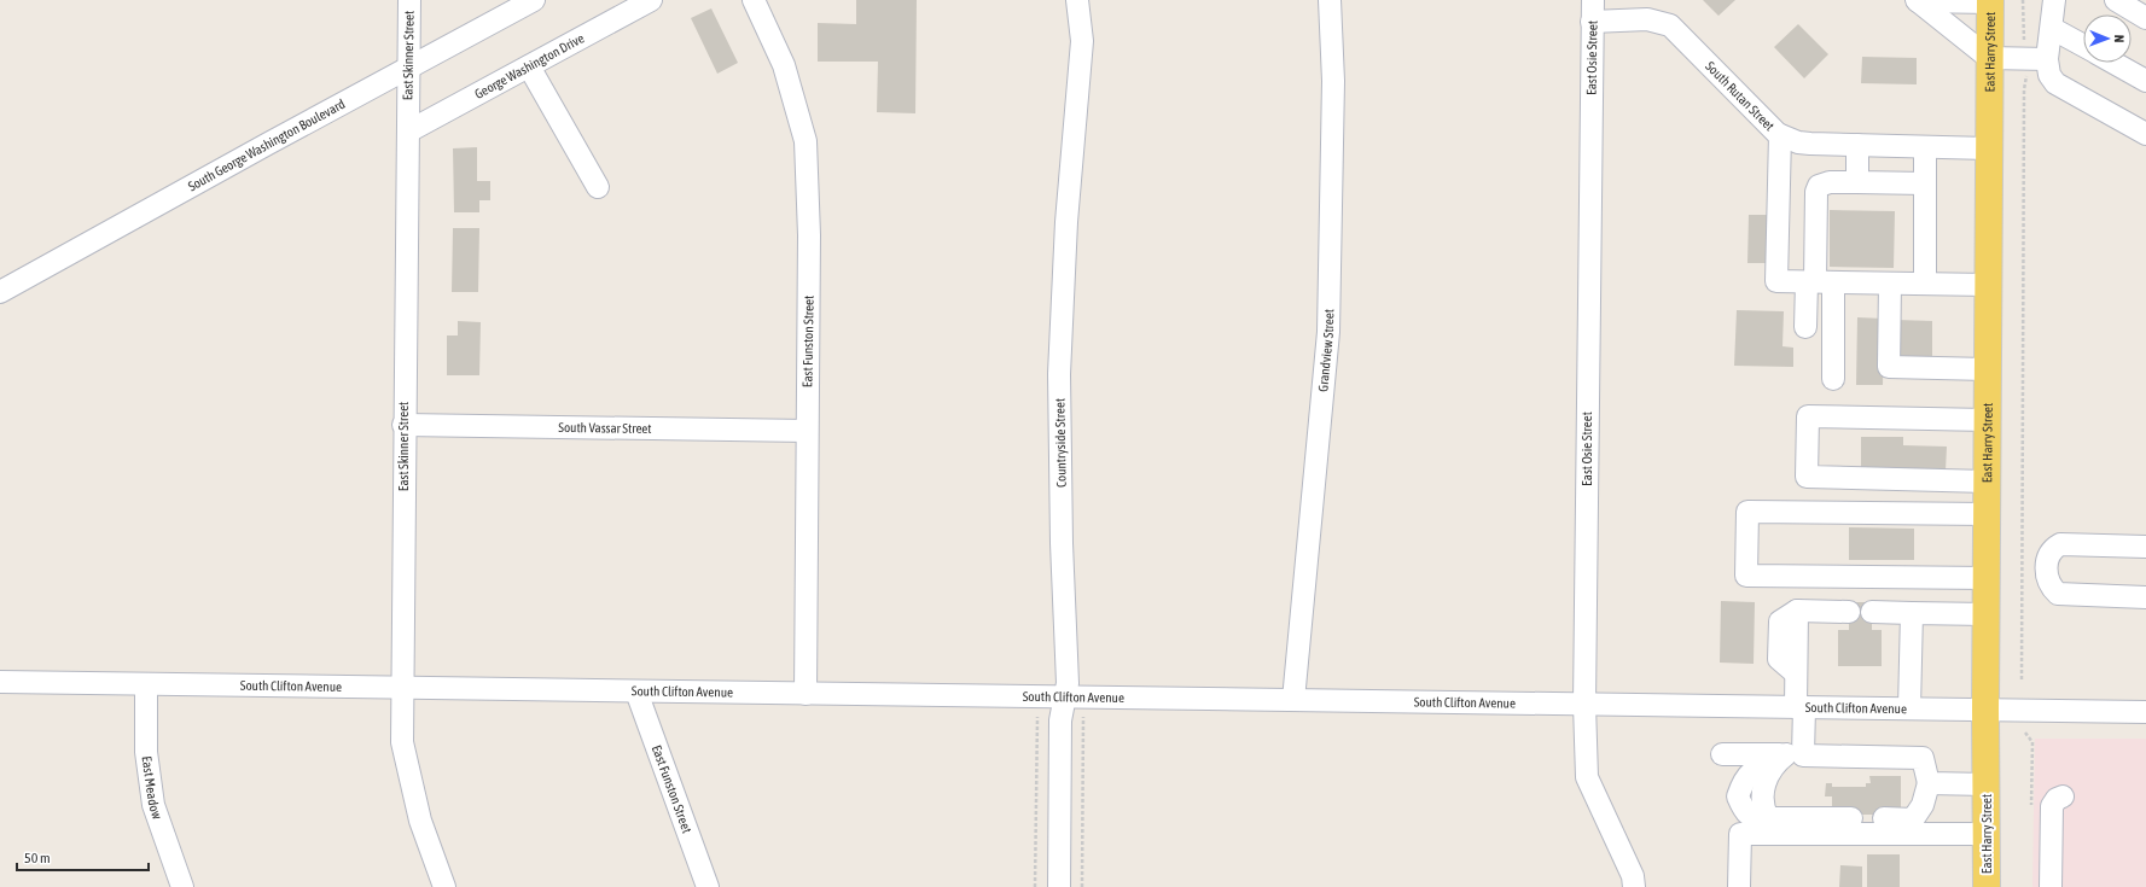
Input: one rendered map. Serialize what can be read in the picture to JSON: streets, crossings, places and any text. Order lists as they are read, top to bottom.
{
  "streets": {
    "main road": ["East Harry Street"],
    "street": [
      "East Skinner Street",
      "East Osie Street",
      "George Washington Drive",
      "South Rutan Street",
      "South George Washington Boulevard",
      "East Funston Street",
      "Grandview Street",
      "South Vassar Street",
      "Countryside Street",
      "South Clifton Avenue",
      "East Meadow"
    ]
  },
  "crossings": [
    ["East Harry Street", "South Rutan Street"],
    ["East Harry Street", "South Clifton Avenue"],
    ["East Skinner Street", "George Washington Drive"],
    ["East Skinner Street", "South George Washington Boulevard"],
    ["East Skinner Street", "South Vassar Street"],
    ["East Skinner Street", "South Clifton Avenue"],
    ["East Osie Street", "South Rutan Street"],
    ["East Osie Street", "South Clifton Avenue"],
    ["East Funston Street", "South Vassar Street"],
    ["East Funston Street", "South Clifton Avenue"],
    ["Grandview Street", "South Clifton Avenue"],
    ["Countryside Street", "South Clifton Avenue"],
    ["South Clifton Avenue", "East Meadow"]
  ],
  "scale_bar": "50 m",
  "north": "right"
}
